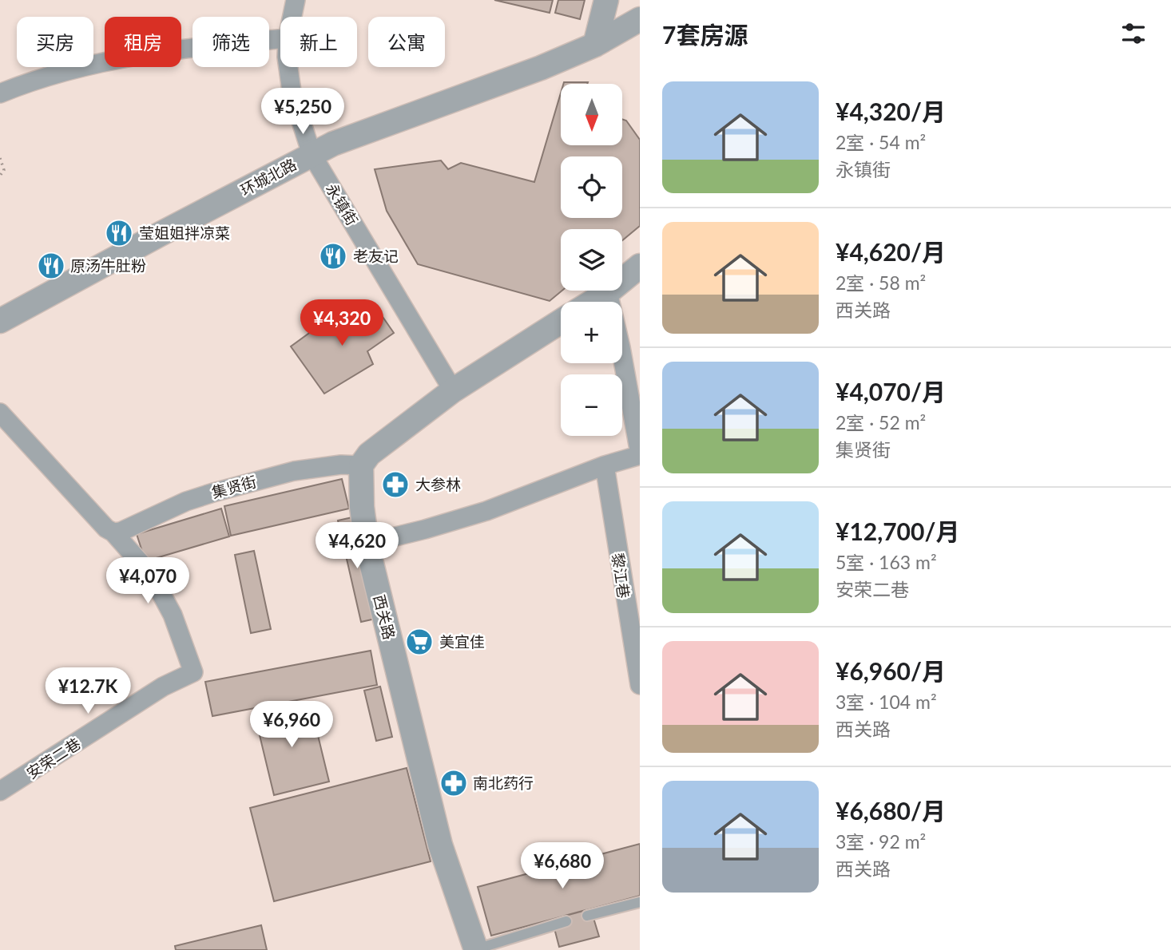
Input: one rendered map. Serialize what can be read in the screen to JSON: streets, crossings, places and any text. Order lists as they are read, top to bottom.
{
  "streets": {
    "street": [
      "环城北路",
      "永镇街",
      "集贤街",
      "黎江巷",
      "西关路",
      "安荣二巷"
    ]
  },
  "crossings": [
    ["环城北路", "永镇街"],
    ["集贤街", "西关路"],
    ["集贤街", "安荣二巷"]
  ],
  "places": {
    "restaurant": ["莹姐姐拌凉菜", "老友记", "原汤牛肚粉"],
    "pharmacy": ["大参林", "南北药行"],
    "supermarket": ["美宜佳"]
  },
  "north": "bottom",
  "page": {
    "heading": "7套房源",
    "chip": [
      "买房",
      "租房",
      "筛选",
      "新上",
      "公寓"
    ],
    "list": [
      {
        "name": "¥4,320/月",
        "note": "2室 · 54 m² · 永镇街"
      },
      {
        "name": "¥4,620/月",
        "note": "2室 · 58 m² · 西关路"
      },
      {
        "name": "¥4,070/月",
        "note": "2室 · 52 m² · 集贤街"
      },
      {
        "name": "¥12,700/月",
        "note": "5室 · 163 m² · 安荣二巷"
      },
      {
        "name": "¥6,960/月",
        "note": "3室 · 104 m² · 西关路"
      },
      {
        "name": "¥6,680/月",
        "note": "3室 · 92 m² · 西关路"
      }
    ],
    "map_buttons": ["+", "−"],
    "price": [
      "¥5,250",
      "¥4,320",
      "¥4,620",
      "¥4,070",
      "¥12.7K",
      "¥6,960",
      "¥6,680"
    ]
  }
}
